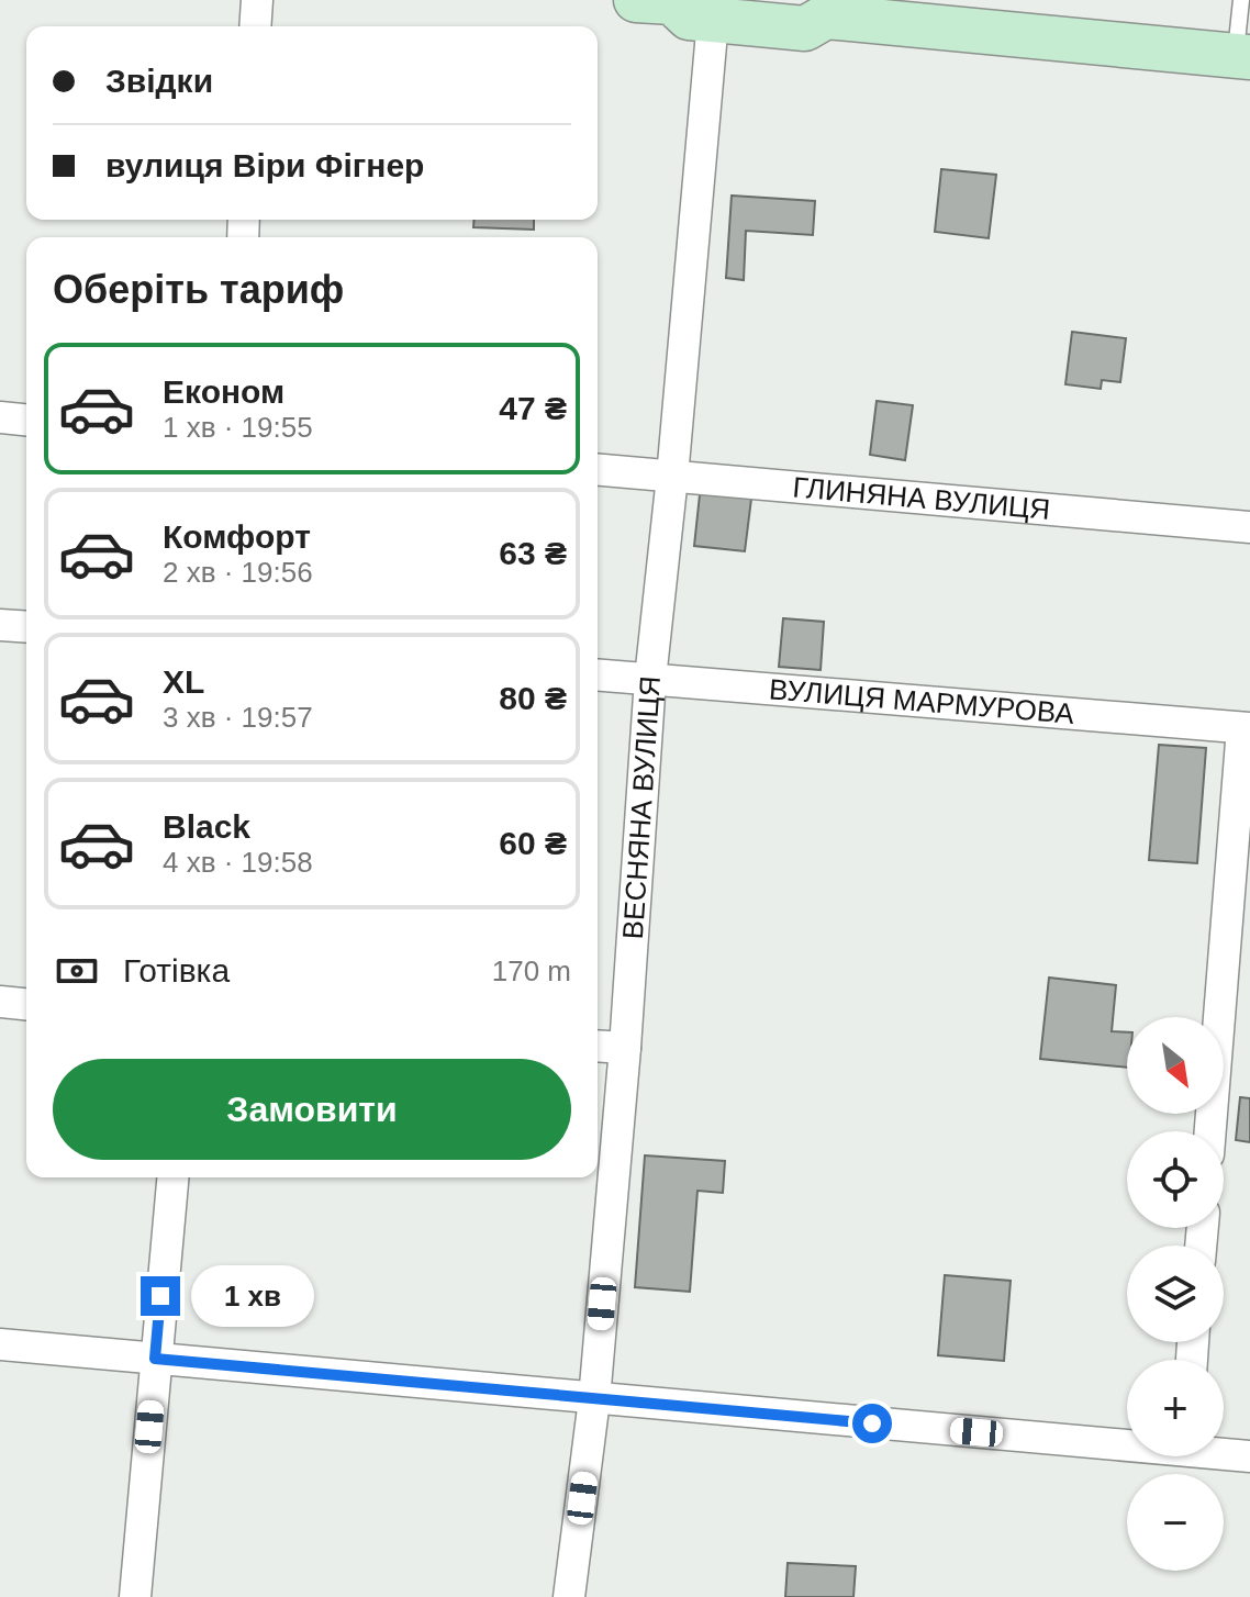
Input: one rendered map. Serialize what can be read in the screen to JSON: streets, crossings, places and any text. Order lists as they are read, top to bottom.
{
  "streets": {
    "street": ["ГЛИНЯНА ВУЛИЦЯ", "ВУЛИЦЯ МАРМУРОВА", "ВЕСНЯНА ВУЛИЦЯ"]
  },
  "crossings": [
    ["ГЛИНЯНА ВУЛИЦЯ", "ВЕСНЯНА ВУЛИЦЯ"],
    ["ВУЛИЦЯ МАРМУРОВА", "ВЕСНЯНА ВУЛИЦЯ"]
  ],
  "north": "bottom right",
  "page": {
    "banner": ["Звідки", "вулиця Віри Фігнер"],
    "heading": "Оберіть тариф",
    "list": [
      {
        "name": "Економ",
        "note": "1 хв · 19:55",
        "value": "47 ₴"
      },
      {
        "name": "Комфорт",
        "note": "2 хв · 19:56",
        "value": "63 ₴"
      },
      {
        "name": "XL",
        "note": "3 хв · 19:57",
        "value": "80 ₴"
      },
      {
        "name": "Black",
        "note": "4 хв · 19:58",
        "value": "60 ₴"
      }
    ],
    "pay": ["Готівка", "170 m"],
    "map_buttons": ["+", "−"],
    "buttons": "Замовити",
    "bubble": "1 хв"
  }
}
